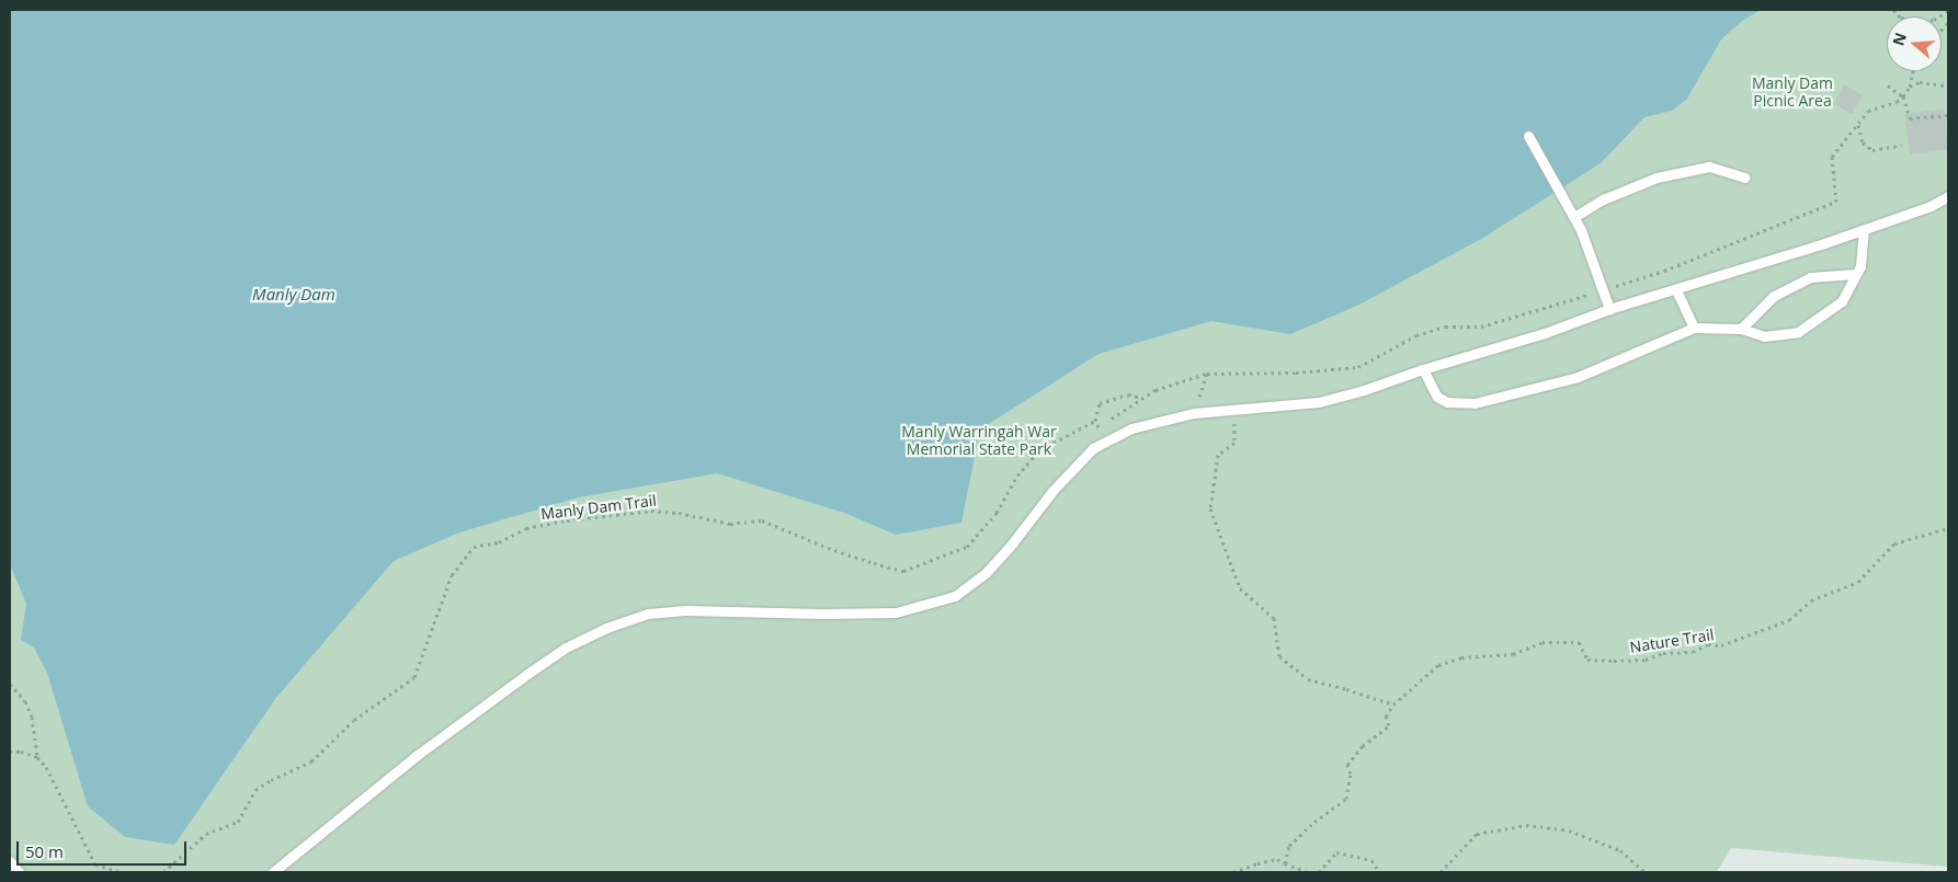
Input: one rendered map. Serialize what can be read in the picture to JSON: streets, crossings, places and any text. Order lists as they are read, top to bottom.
{
  "streets": {
    "path": ["Manly Dam Trail", "Nature Trail"]
  },
  "water": ["Manly Dam"],
  "parks": ["Manly Dam Picnic Area", "Manly Warringah War Memorial State Park"],
  "scale_bar": "50 m",
  "north": "left"
}
